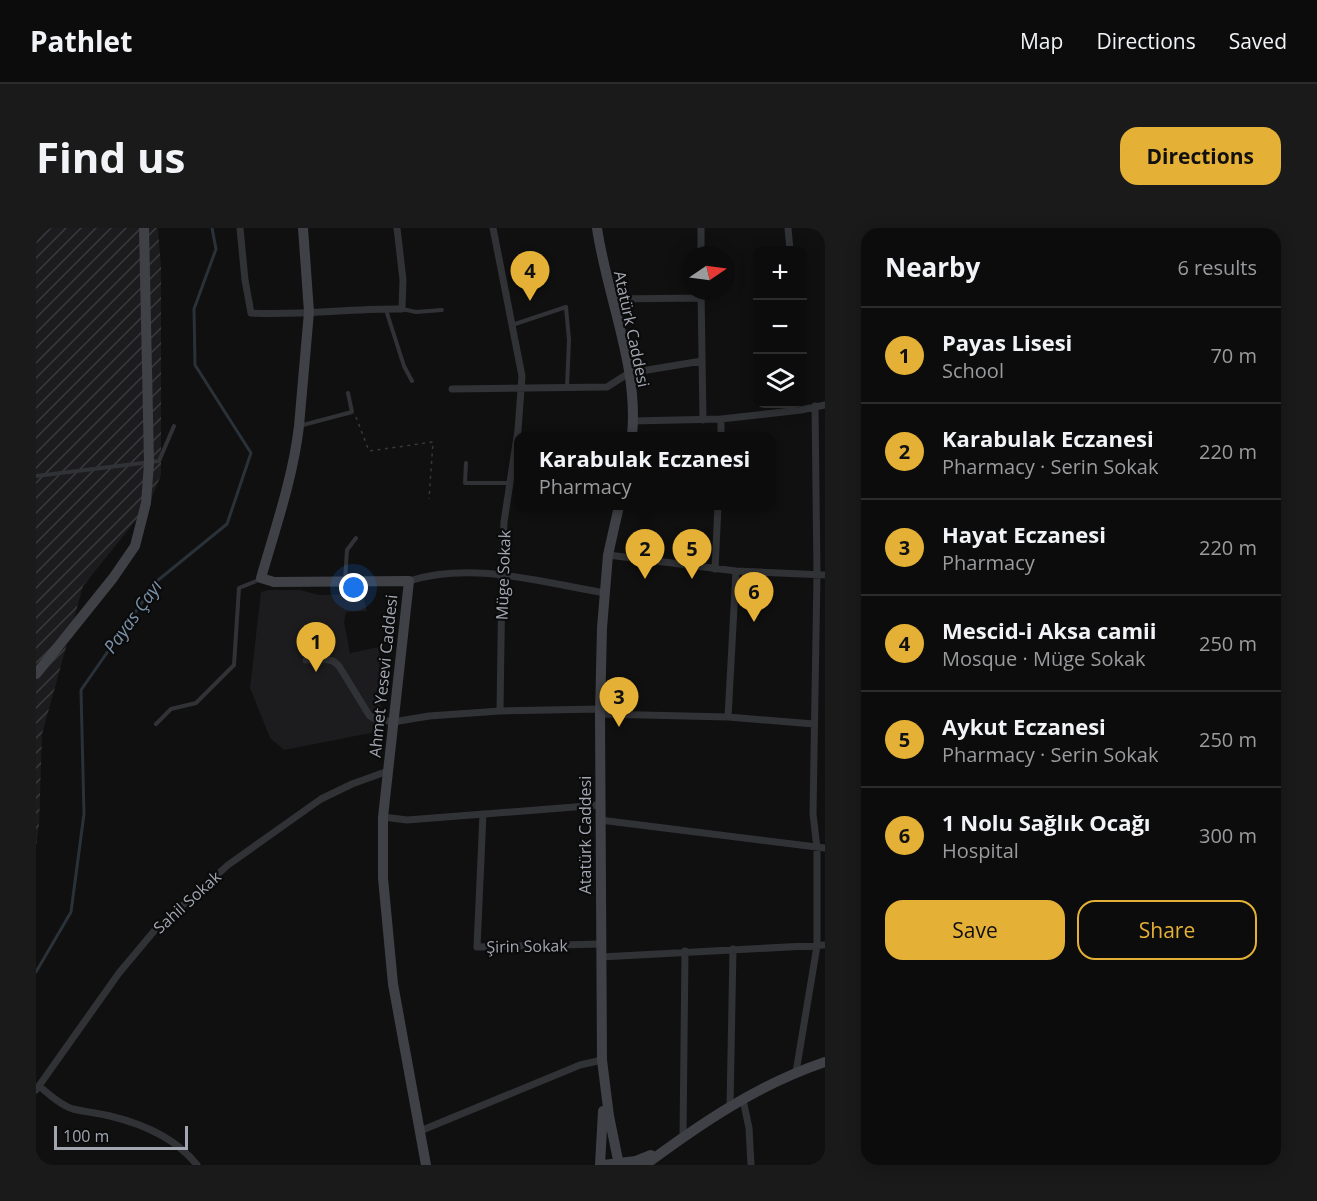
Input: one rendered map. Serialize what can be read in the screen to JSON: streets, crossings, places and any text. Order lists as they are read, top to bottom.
{
  "streets": {
    "street": [
      "Atatürk Caddesi",
      "Müge Sokak",
      "Ahmet Yesevi Caddesi",
      "Sahil Sokak",
      "Şirin Sokak"
    ]
  },
  "crossings": [
    ["Atatürk Caddesi", "Şirin Sokak"],
    ["Ahmet Yesevi Caddesi", "Sahil Sokak"]
  ],
  "water": ["Payas Çayı"],
  "scale_bar": "100 m",
  "north": "right",
  "page": {
    "header": "Pathlet",
    "nav": ["Map", "Directions", "Saved"],
    "buttons": [
      "Directions",
      ["Save", "Share"]
    ],
    "title": "Find us",
    "heading": ["Nearby", "6 results"],
    "map_buttons": ["+", "−"],
    "pins": [
      "4",
      "2",
      "5",
      "6",
      "1",
      "3"
    ],
    "list": [
      {
        "mark": "1",
        "name": "Payas Lisesi",
        "note": "School",
        "value": "70 m"
      },
      {
        "mark": "2",
        "name": "Karabulak Eczanesi",
        "note": "Pharmacy · Serin Sokak",
        "value": "220 m"
      },
      {
        "mark": "3",
        "name": "Hayat Eczanesi",
        "note": "Pharmacy",
        "value": "220 m"
      },
      {
        "mark": "4",
        "name": "Mescid-i Aksa camii",
        "note": "Mosque · Müge Sokak",
        "value": "250 m"
      },
      {
        "mark": "5",
        "name": "Aykut Eczanesi",
        "note": "Pharmacy · Serin Sokak",
        "value": "250 m"
      },
      {
        "mark": "6",
        "name": "1 Nolu Sağlık Ocağı",
        "note": "Hospital",
        "value": "300 m"
      }
    ],
    "popup": ["Karabulak Eczanesi", "Pharmacy"],
    "scale": "100 m"
  }
}
